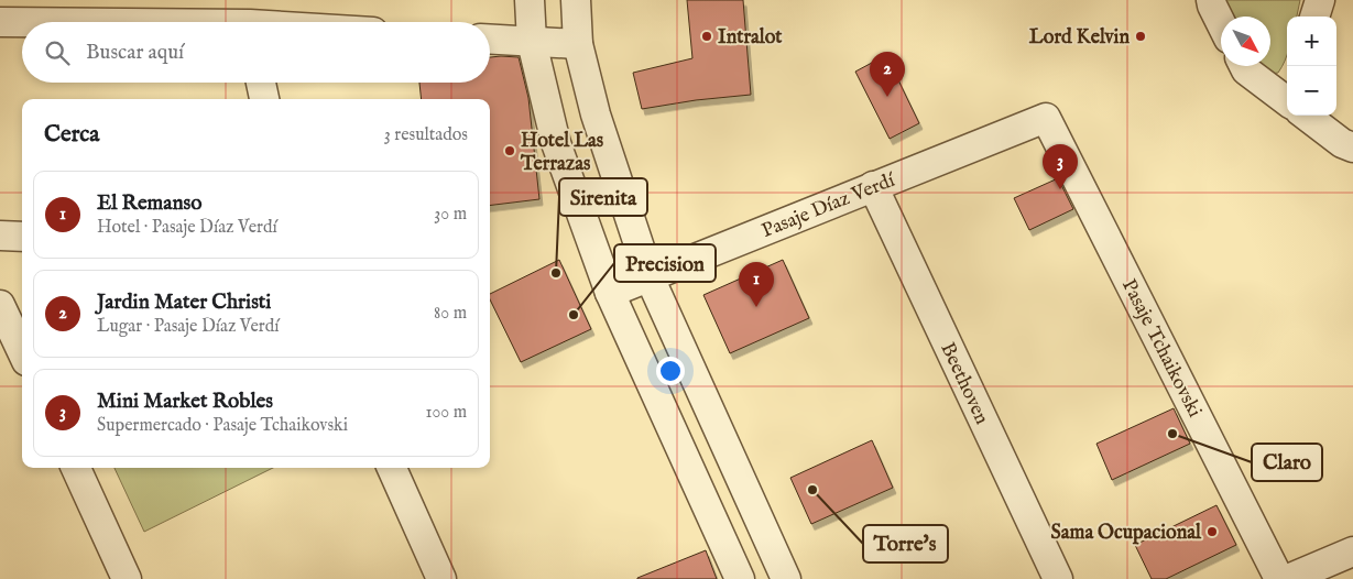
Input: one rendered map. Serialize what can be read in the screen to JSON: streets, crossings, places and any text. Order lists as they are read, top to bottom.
{
  "streets": {
    "street": ["Pasaje Díaz Verdí", "Pasaje Tchaikovski", "Beethoven"]
  },
  "crossings": [
    ["Pasaje Díaz Verdí", "Pasaje Tchaikovski"],
    ["Pasaje Díaz Verdí", "Beethoven"]
  ],
  "places": [
    "Intralot",
    "Lord Kelvin",
    "Hotel Las Terrazas",
    "Sirenita",
    "Precision",
    "Claro",
    "Torre's",
    "Sama Ocupacional"
  ],
  "north": "bottom right",
  "page": {
    "map_buttons": ["+", "−"],
    "search": "Buscar aquí",
    "pins": ["2", "3", "1"],
    "heading": ["Cerca", "3 resultados"],
    "list": [
      {
        "mark": "1",
        "name": "El Remanso",
        "note": "Hotel · Pasaje Díaz Verdí",
        "value": "30 m"
      },
      {
        "mark": "2",
        "name": "Jardin Mater Christi",
        "note": "Lugar · Pasaje Díaz Verdí",
        "value": "80 m"
      },
      {
        "mark": "3",
        "name": "Mini Market Robles",
        "note": "Supermercado · Pasaje Tchaikovski",
        "value": "100 m"
      }
    ]
  }
}
